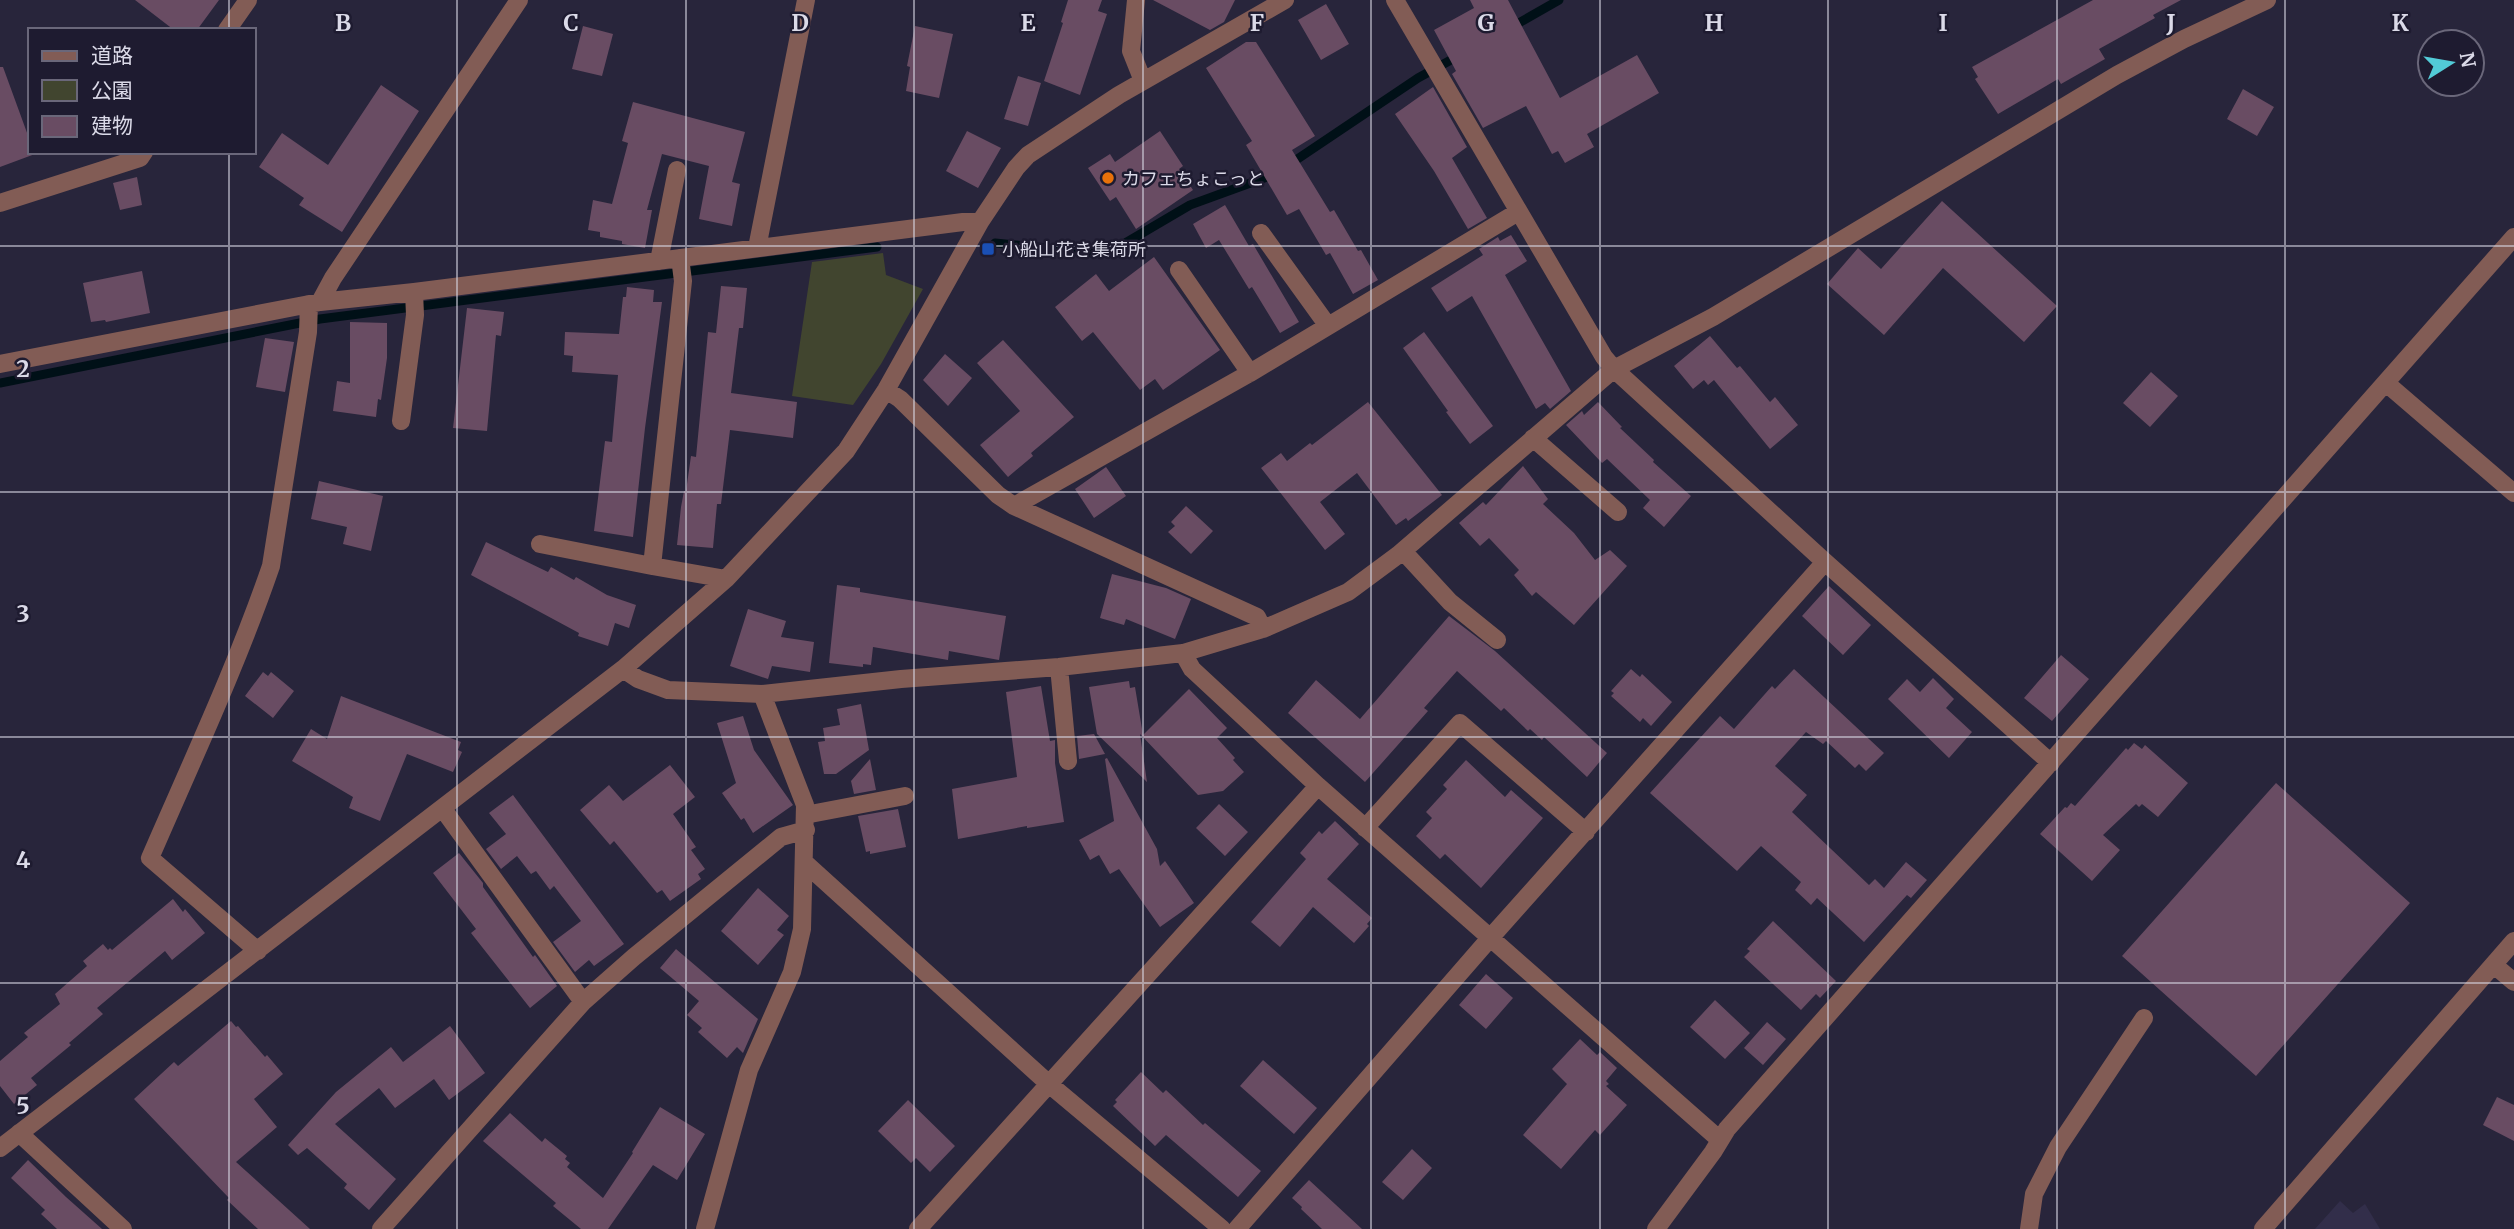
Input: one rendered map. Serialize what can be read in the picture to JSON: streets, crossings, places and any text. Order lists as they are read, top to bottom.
{
  "places": {
    "other": ["カフェちょこっと"],
    "transit": ["小船山花き集荷所"]
  },
  "legend": ["道路", "公園", "建物"],
  "north": "right",
  "grid": {
    "columns": [
      "B",
      "C",
      "D",
      "E",
      "F",
      "G",
      "H",
      "I",
      "J",
      "K"
    ],
    "rows": [
      "2",
      "3",
      "4",
      "5"
    ]
  }
}
